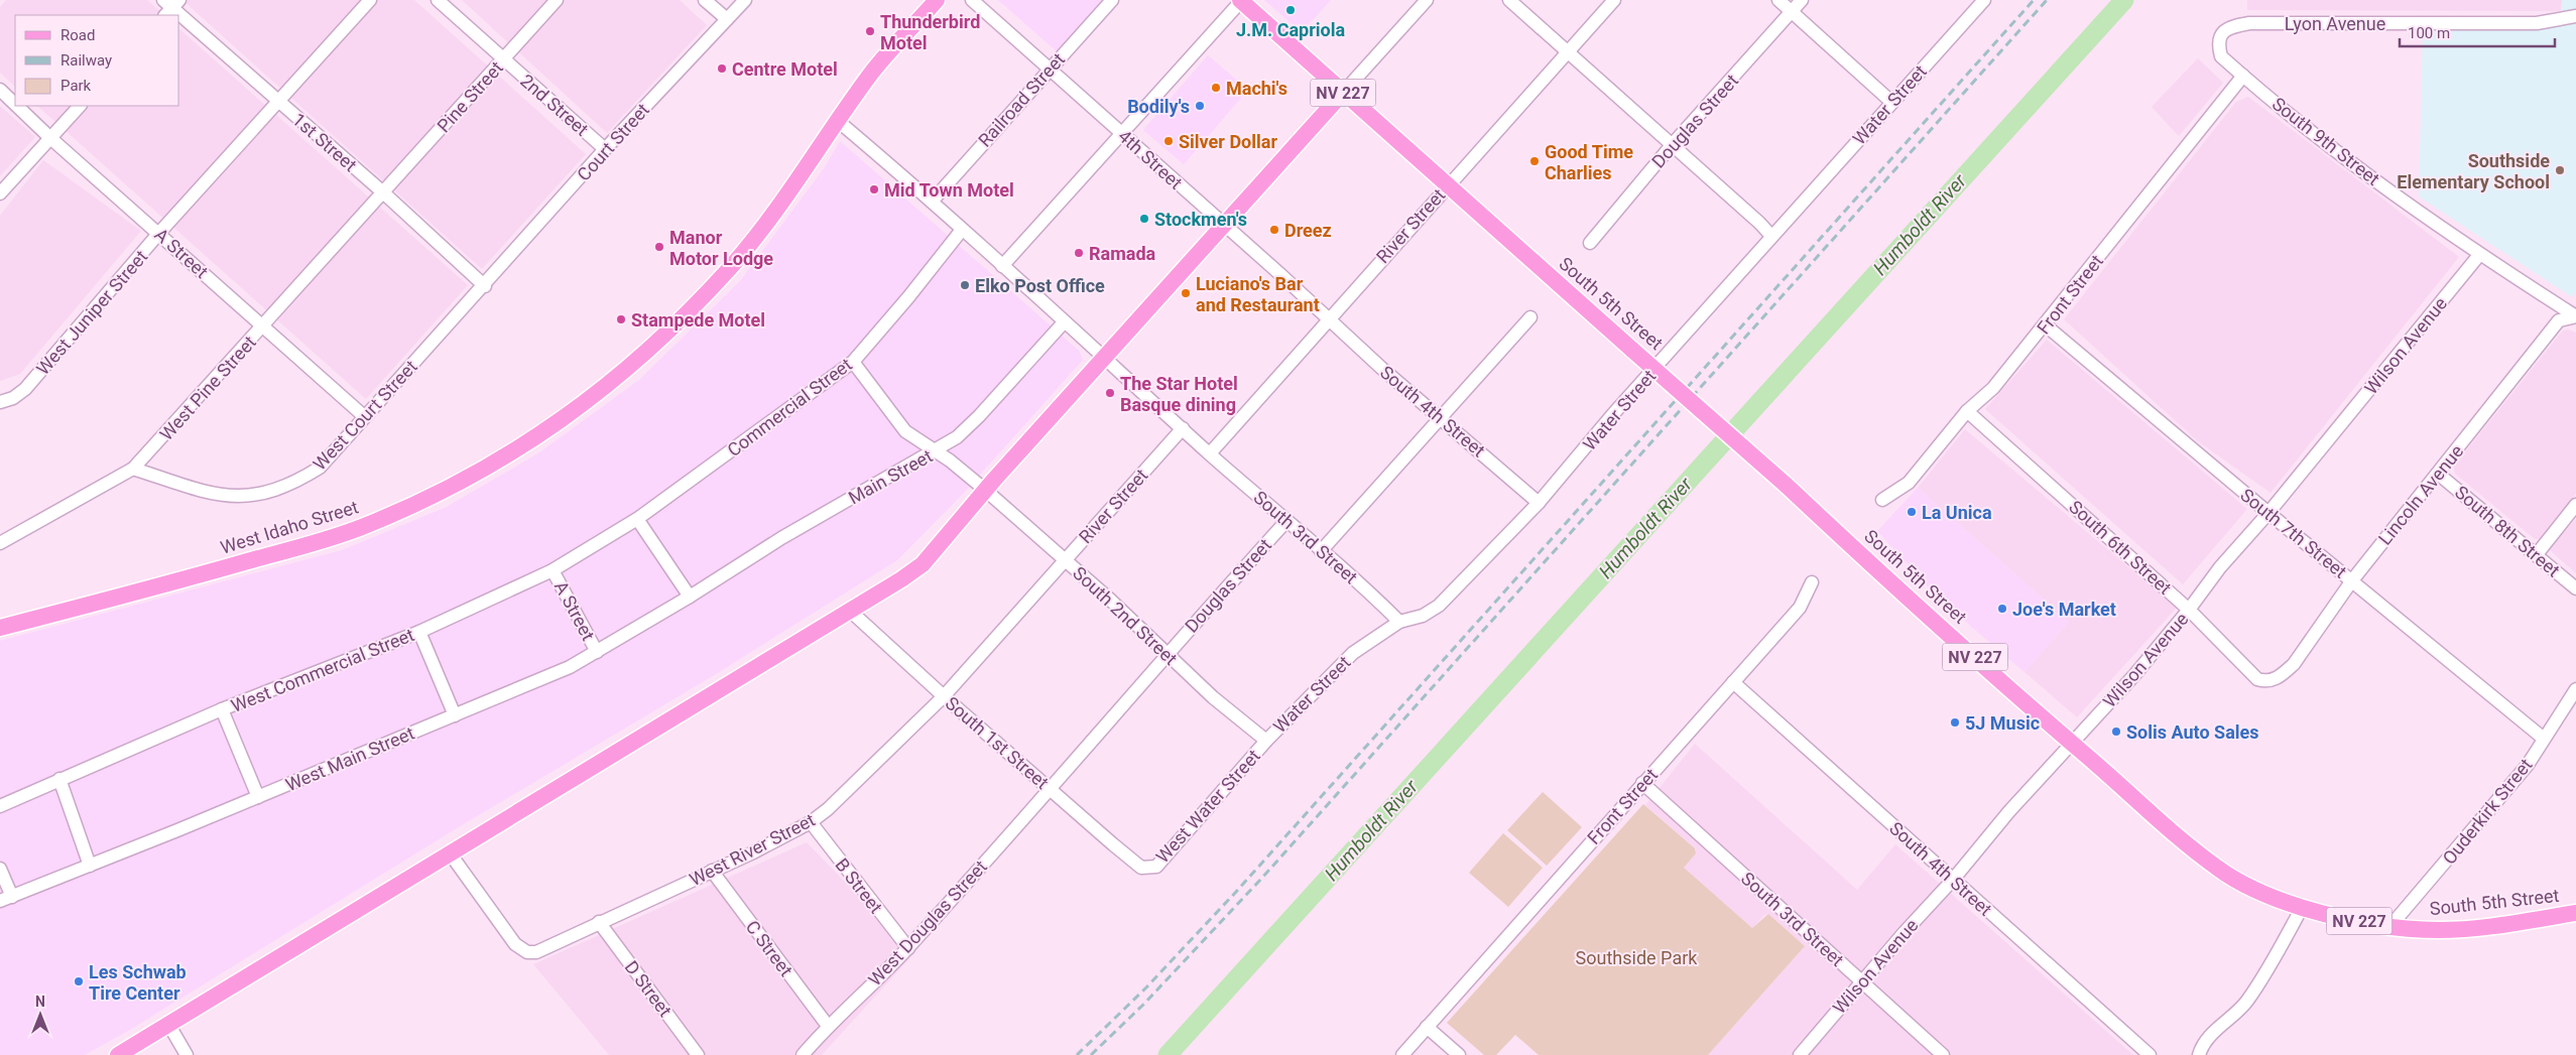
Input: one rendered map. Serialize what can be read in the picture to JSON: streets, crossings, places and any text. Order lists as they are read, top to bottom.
{
  "streets": {
    "main road": ["NV 227", "South 5th Street", "West Idaho Street"],
    "street": [
      "Lyon Avenue",
      "Pine Street",
      "Railroad Street",
      "2nd Street",
      "Water Street",
      "Douglas Street",
      "South 9th Street",
      "1st Street",
      "Court Street",
      "4th Street",
      "River Street",
      "A Street",
      "Front Street",
      "West Juniper Street",
      "Wilson Avenue",
      "West Pine Street",
      "Commercial Street",
      "South 4th Street",
      "West Court Street",
      "Main Street",
      "Lincoln Avenue",
      "South 8th Street",
      "South 7th Street",
      "South 3rd Street",
      "South 6th Street",
      "South 2nd Street",
      "West Commercial Street",
      "South 1st Street",
      "West Main Street",
      "West Water Street",
      "Ouderkirk Street",
      "West River Street",
      "B Street",
      "West Douglas Street",
      "C Street",
      "D Street"
    ]
  },
  "crossings": [
    ["Lyon Avenue", "South 9th Street"],
    ["NV 227", "River Street"],
    ["NV 227", "South 5th Street"],
    ["Pine Street", "2nd Street"],
    ["Pine Street", "1st Street"],
    ["Pine Street", "West Pine Street"],
    ["Railroad Street", "4th Street"],
    ["Railroad Street", "South 3rd Street"],
    ["2nd Street", "Court Street"],
    ["Water Street", "South 4th Street"],
    ["Water Street", "South 3rd Street"],
    ["Water Street", "South 2nd Street"],
    ["Water Street", "West Water Street"],
    ["Douglas Street", "South 3rd Street"],
    ["Douglas Street", "South 2nd Street"],
    ["Douglas Street", "South 1st Street"],
    ["Douglas Street", "West Douglas Street"],
    ["South 9th Street", "Front Street"],
    ["South 9th Street", "Wilson Avenue"],
    ["South 9th Street", "Lincoln Avenue"],
    ["1st Street", "Court Street"],
    ["1st Street", "West Juniper Street"],
    ["1st Street", "West Pine Street"],
    ["1st Street", "West Court Street"],
    ["Court Street", "West Court Street"],
    ["4th Street", "River Street"],
    ["4th Street", "South 4th Street"],
    ["River Street", "South 5th Street"],
    ["River Street", "South 4th Street"],
    ["River Street", "South 3rd Street"],
    ["River Street", "South 2nd Street"],
    ["River Street", "South 1st Street"],
    ["River Street", "West River Street"],
    ["A Street", "West Juniper Street"],
    ["A Street", "West Pine Street"],
    ["A Street", "West Court Street"],
    ["A Street", "West Commercial Street"],
    ["A Street", "West Main Street"],
    ["Front Street", "South 4th Street"],
    ["Front Street", "South 7th Street"],
    ["Front Street", "South 3rd Street"],
    ["Front Street", "South 6th Street"],
    ["South 5th Street", "Wilson Avenue"],
    ["South 5th Street", "Ouderkirk Street"],
    ["Wilson Avenue", "South 4th Street"],
    ["Wilson Avenue", "South 7th Street"],
    ["Wilson Avenue", "South 3rd Street"],
    ["Wilson Avenue", "South 6th Street"],
    ["West Pine Street", "West Court Street"],
    ["Commercial Street", "South 3rd Street"],
    ["Commercial Street", "West Commercial Street"],
    ["Main Street", "South 3rd Street"],
    ["Main Street", "West Main Street"],
    ["Lincoln Avenue", "South 8th Street"],
    ["Lincoln Avenue", "South 7th Street"],
    ["Lincoln Avenue", "South 6th Street"],
    ["West Idaho Street", "South 3rd Street"],
    ["South 7th Street", "Ouderkirk Street"],
    ["South 2nd Street", "West Water Street"],
    ["South 1st Street", "West Water Street"],
    ["South 1st Street", "West River Street"],
    ["South 1st Street", "West Douglas Street"],
    ["West River Street", "B Street"],
    ["West River Street", "C Street"],
    ["West River Street", "D Street"],
    ["B Street", "West Douglas Street"],
    ["West Douglas Street", "C Street"]
  ],
  "water": ["Humboldt River"],
  "parks": ["Southside Park"],
  "places": [
    "J.M. Capriola",
    "Thunderbird Motel",
    "Centre Motel",
    "Machi's",
    "Bodily's",
    "Silver Dollar",
    "Good Time Charlies",
    "Southside Elementary School",
    "Mid Town Motel",
    "Stockmen's",
    "Dreez",
    "Manor Motor Lodge",
    "Ramada",
    "Elko Post Office",
    "Luciano's Bar and Restaurant",
    "Stampede Motel",
    "The Star Hotel Basque dining",
    "La Unica",
    "Joe's Market",
    "5J Music",
    "Solis Auto Sales",
    "Les Schwab Tire Center"
  ],
  "legend": ["Road", "Railway", "Park"],
  "scale_bar": "100 m",
  "north": "top"
}
